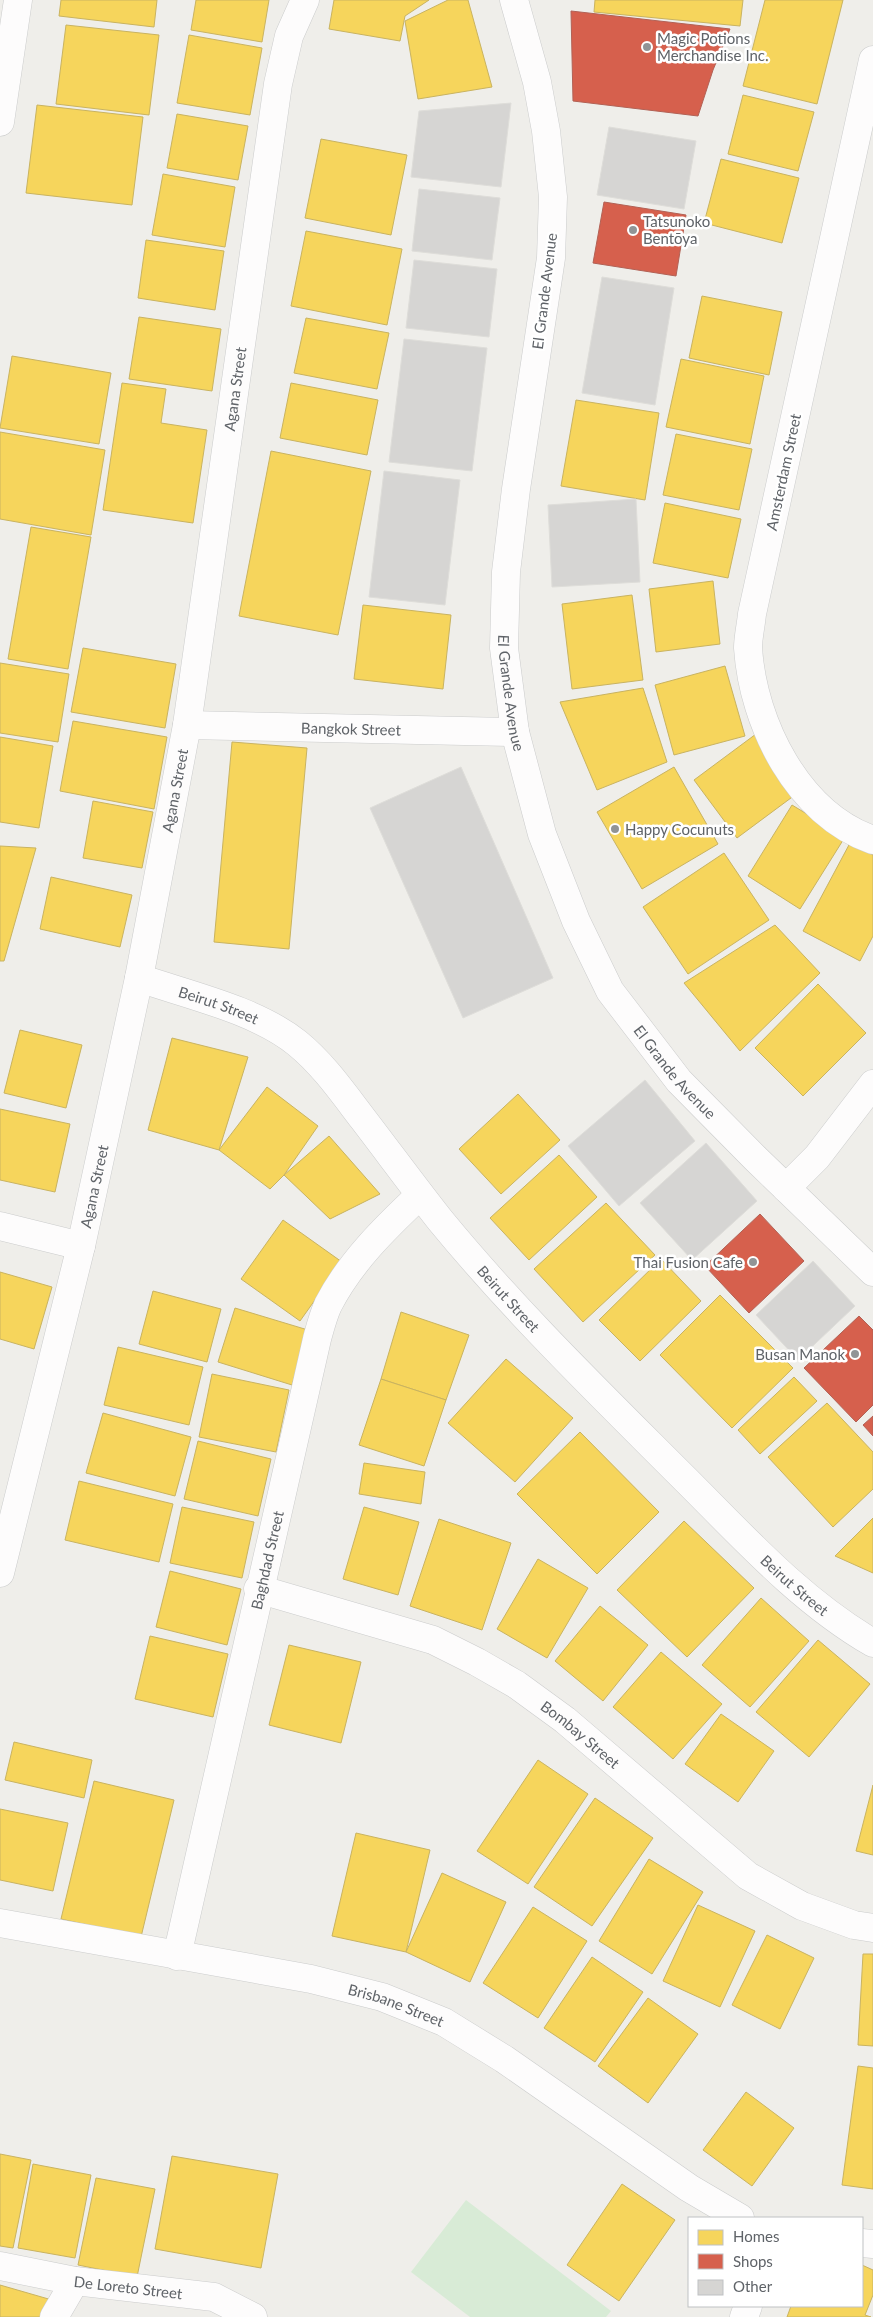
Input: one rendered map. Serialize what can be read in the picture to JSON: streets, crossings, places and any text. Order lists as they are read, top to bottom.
{
  "streets": {
    "street": [
      "El Grande Avenue",
      "Agana Street",
      "Amsterdam Street",
      "Bangkok Street",
      "Beirut Street",
      "Baghdad Street",
      "Bombay Street",
      "Brisbane Street",
      "De Loreto Street"
    ]
  },
  "crossings": [
    ["El Grande Avenue", "Bangkok Street"],
    ["Agana Street", "Bangkok Street"],
    ["Agana Street", "Beirut Street"],
    ["Beirut Street", "Baghdad Street"],
    ["Baghdad Street", "Bombay Street"],
    ["Baghdad Street", "Brisbane Street"]
  ],
  "places": [
    "Magic Potions Merchandise Inc.",
    "Tatsunoko Bentōya",
    "Happy Cocunuts",
    "Thai Fusion Cafe",
    "Busan Manok"
  ],
  "legend": ["Homes", "Shops", "Other"]
}
